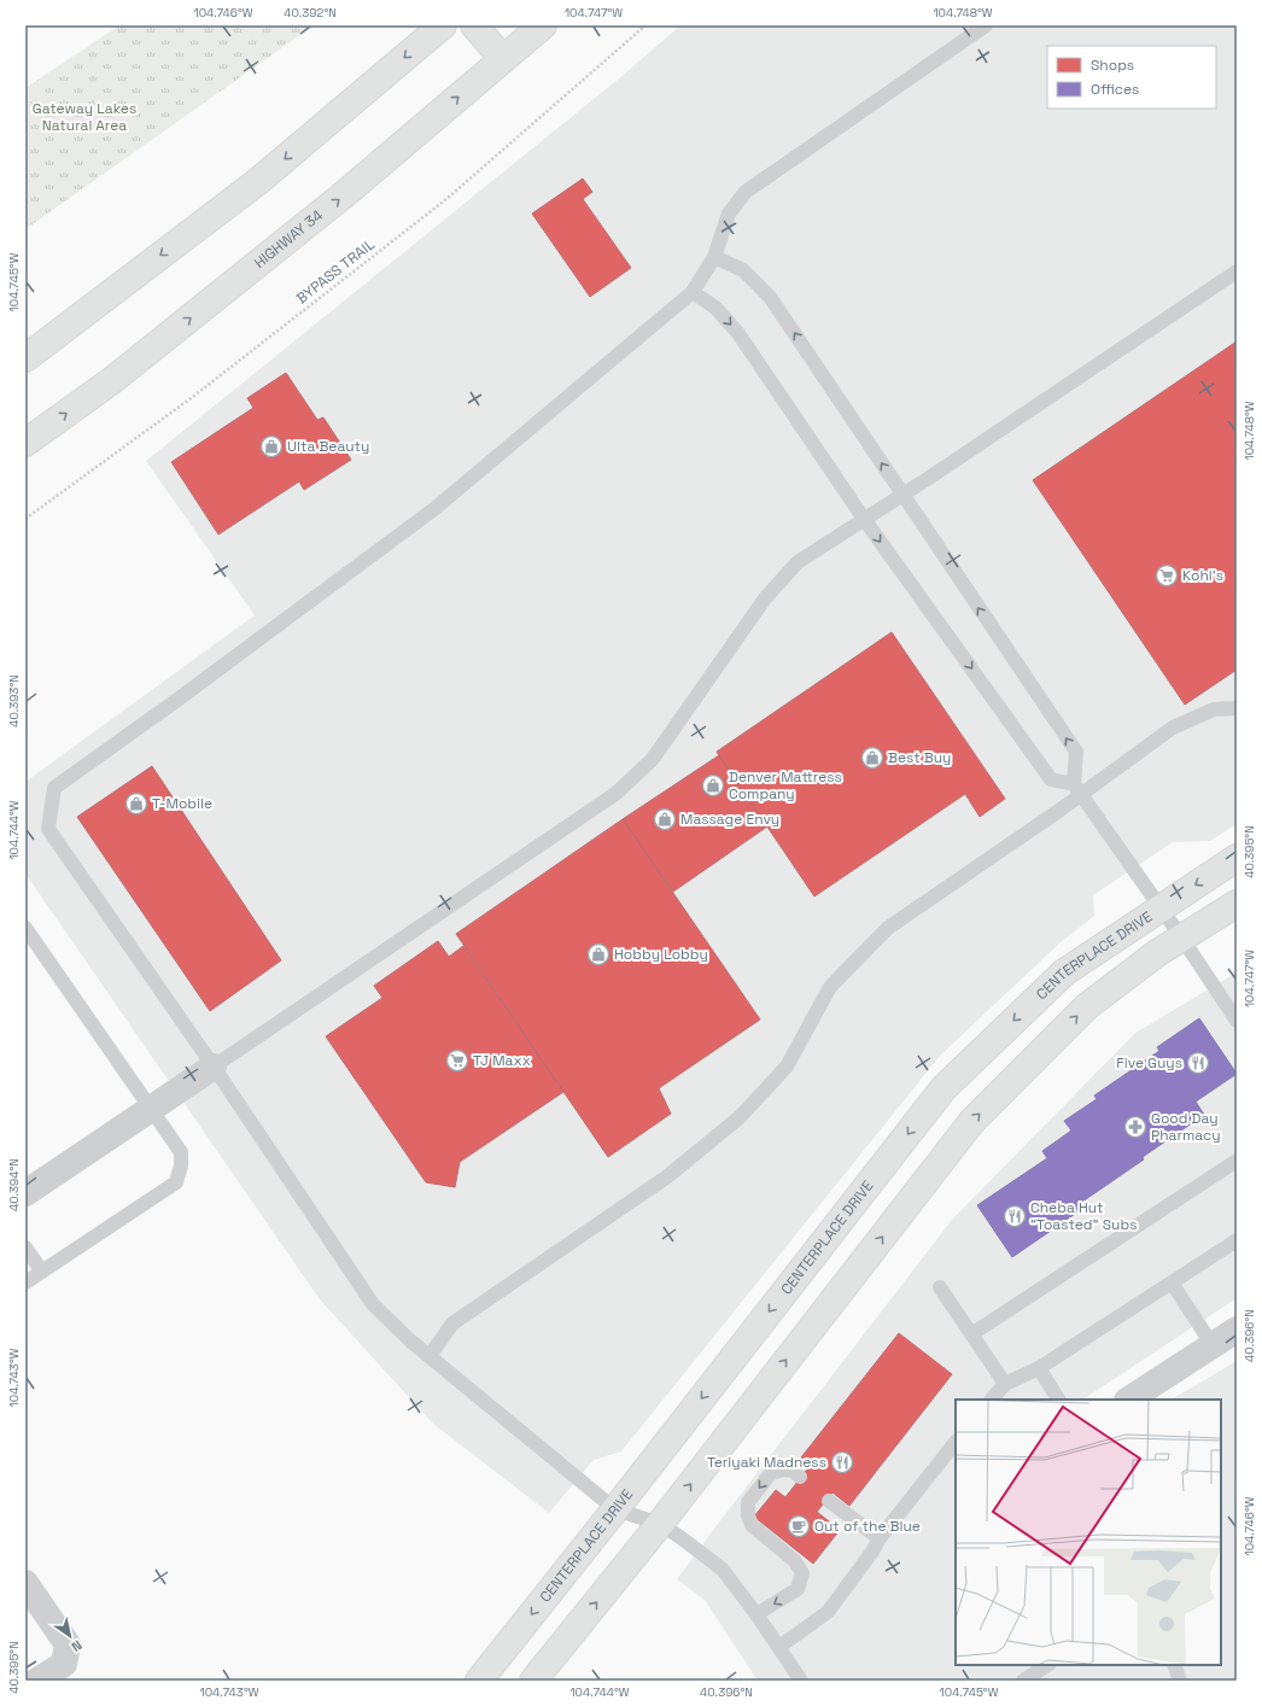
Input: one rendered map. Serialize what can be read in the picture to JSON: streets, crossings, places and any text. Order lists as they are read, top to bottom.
{
  "streets": {
    "main road": ["HIGHWAY 34", "CENTERPLACE DRIVE"],
    "path": ["BYPASS TRAIL"]
  },
  "parks": ["Gateway Lakes Natural Area"],
  "places": {
    "shop": [
      "Ulta Beauty",
      "Best Buy",
      "Denver Mattress Company",
      "T-Mobile",
      "Massage Envy",
      "Hobby Lobby"
    ],
    "supermarket": ["Kohl's", "TJ Maxx"],
    "restaurant": ["Five Guys", "Cheba Hut \"Toasted\" Subs", "Teriyaki Madness"],
    "pharmacy": ["Good Day Pharmacy"],
    "cafe": ["Out of the Blue"]
  },
  "legend": ["Shops", "Offices"],
  "north": "bottom right",
  "coordinates": [
    "104.746°W",
    "40.392°N",
    "104.747°W",
    "104.748°W",
    "104.745°W",
    "40.393°N",
    "104.744°W",
    "40.395°N",
    "40.394°N",
    "40.396°N",
    "104.743°W"
  ]
}
